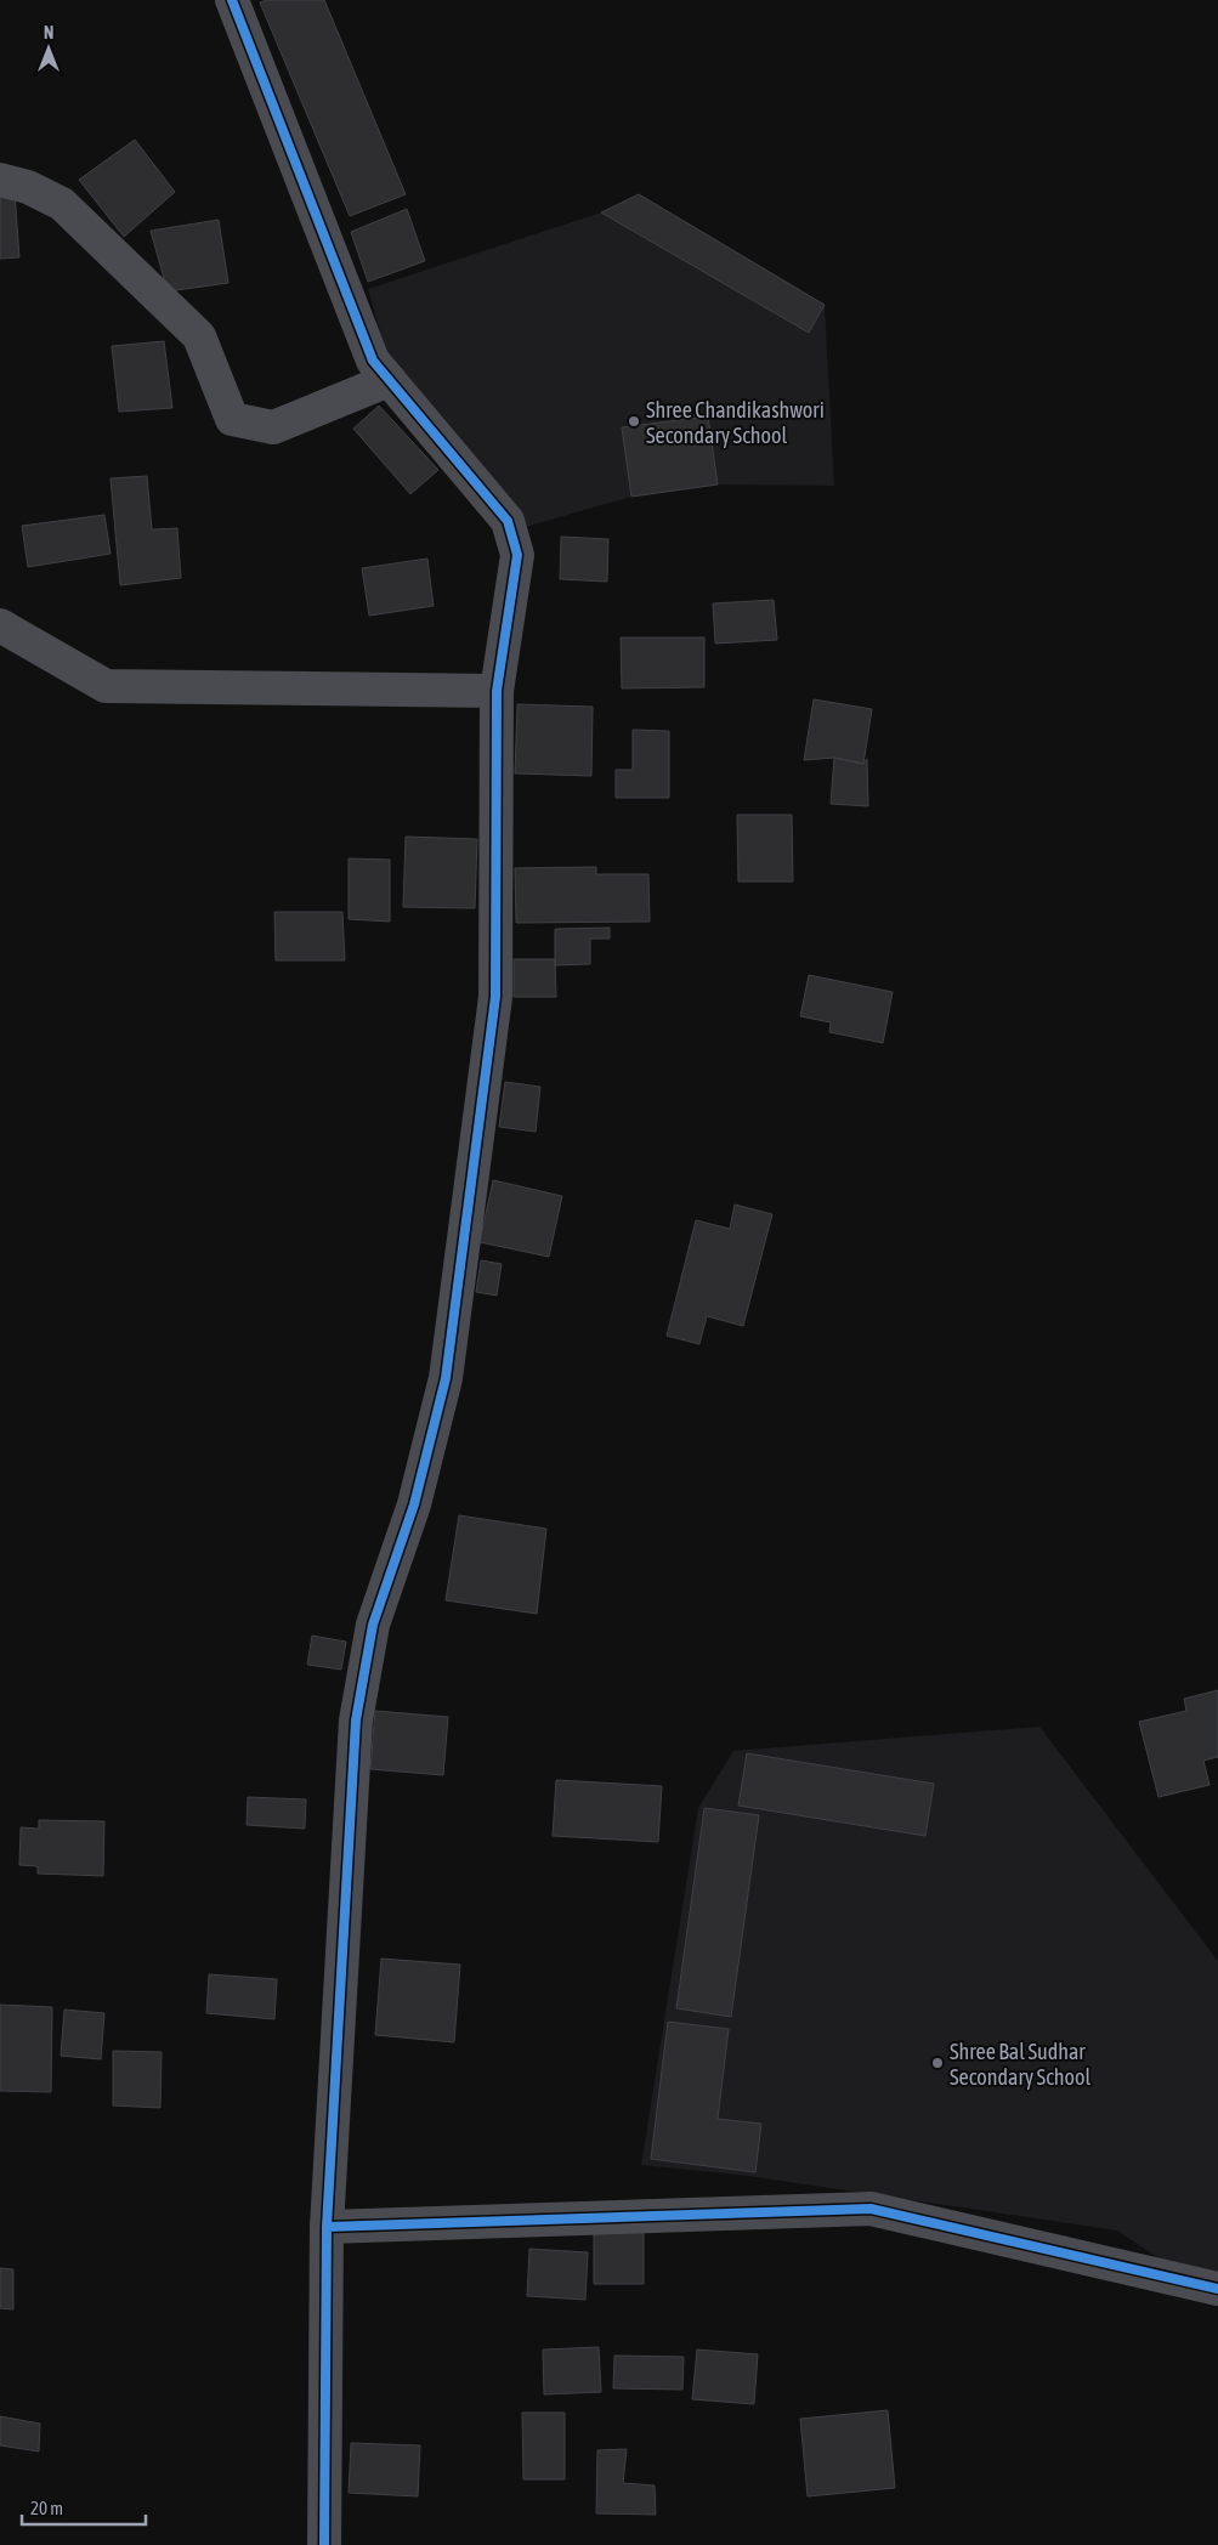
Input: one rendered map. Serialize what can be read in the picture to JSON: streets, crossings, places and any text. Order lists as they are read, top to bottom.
{
  "places": ["Shree Chandikashwori Secondary School", "Shree Bal Sudhar Secondary School"],
  "scale_bar": "20 m",
  "north": "top"
}
